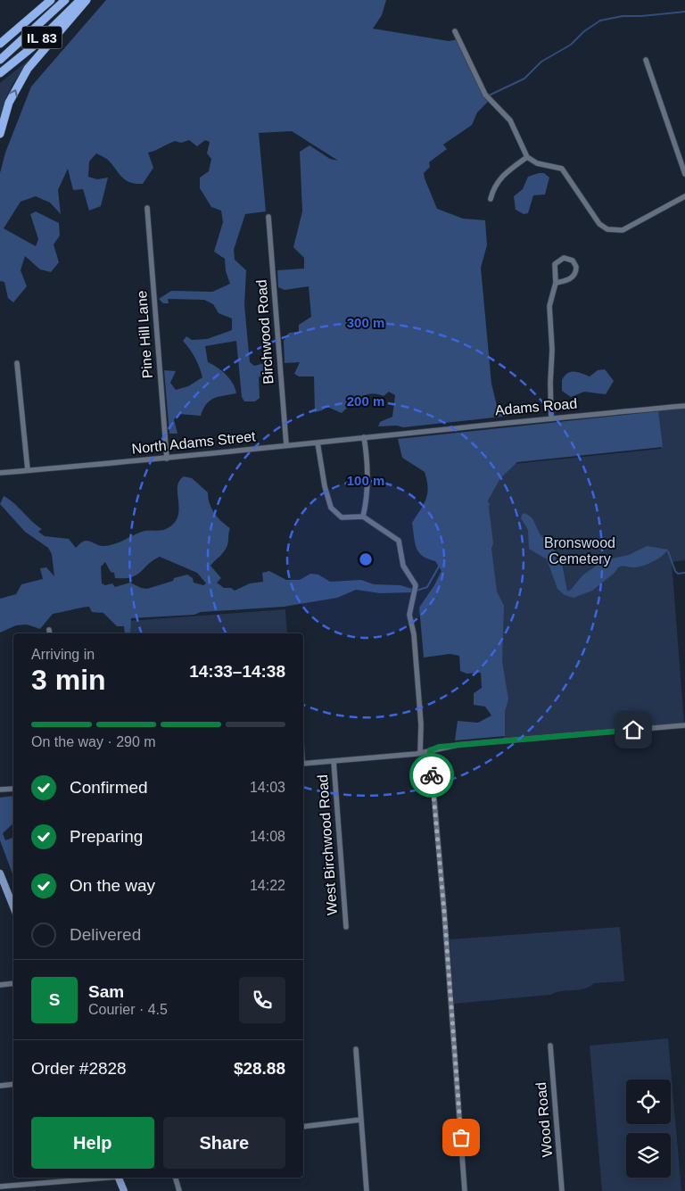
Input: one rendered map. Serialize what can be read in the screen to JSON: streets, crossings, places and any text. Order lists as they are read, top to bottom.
{
  "streets": {
    "highway": ["IL 83"],
    "street": [
      "Birchwood Road",
      "Pine Hill Lane",
      "Adams Road",
      "North Adams Street",
      "West Birchwood Road",
      "Wood Road"
    ]
  },
  "crossings": [
    ["Birchwood Road", "North Adams Street"],
    ["Pine Hill Lane", "North Adams Street"],
    ["Adams Road", "North Adams Street"]
  ],
  "parks": ["Bronswood Cemetery"],
  "page": {
    "heading": ["3 min", "Arriving in", "14:33–14:38"],
    "panel": [
      "Sam",
      "Courier · 4.5",
      "Order #2828",
      "$28.88"
    ],
    "bar": "On the way · 290 m",
    "list": [
      ["Confirmed", "14:03"],
      ["Preparing", "14:08"],
      ["On the way", "14:22"],
      "Delivered"
    ],
    "round": "S",
    "buttons": ["Help", "Share"]
  },
  "rings": ["300 m", "200 m", "100 m"]
}
